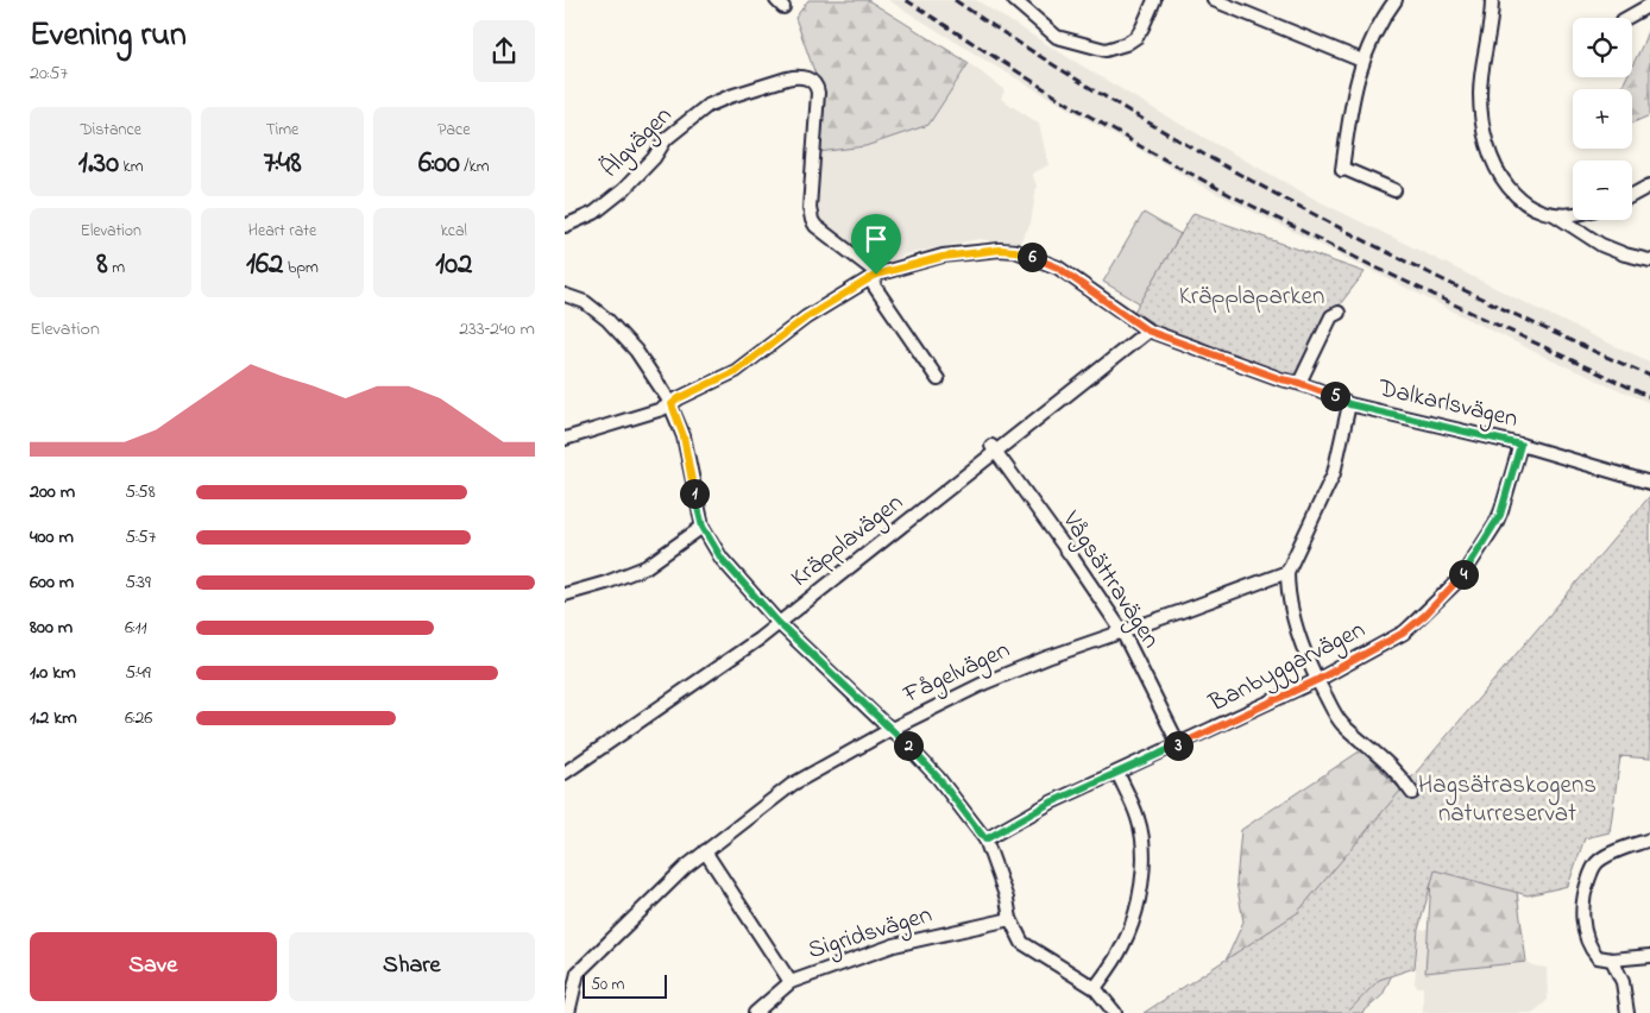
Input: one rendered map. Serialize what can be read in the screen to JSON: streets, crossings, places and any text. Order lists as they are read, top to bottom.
{
  "streets": {
    "street": [
      "Älgvägen",
      "Dalkarlsvägen",
      "Kräpplavägen",
      "Vågsättravägen",
      "Banbyggarvägen",
      "Fågelvägen",
      "Sigridsvägen"
    ]
  },
  "crossings": [
    ["Älgvägen", "Dalkarlsvägen"],
    ["Dalkarlsvägen", "Kräpplavägen"],
    ["Dalkarlsvägen", "Banbyggarvägen"],
    ["Kräpplavägen", "Vågsättravägen"],
    ["Vågsättravägen", "Banbyggarvägen"],
    ["Vågsättravägen", "Fågelvägen"]
  ],
  "parks": ["Kräpplaparken", "Hagsätraskogens naturreservat"],
  "scale_bar": "50 m",
  "page": {
    "heading": ["Evening run", "20:57"],
    "map_buttons": ["+", "−"],
    "stats": [
      ["Distance", "1.30 km"],
      ["Time", "7:48"],
      ["Pace", "6:00 /km"],
      ["Elevation", "8 m"],
      ["Heart rate", "162 bpm"],
      ["kcal", "102"]
    ],
    "pins": [
      "6",
      "5",
      "1",
      "4",
      "2",
      "3"
    ],
    "chart": ["Elevation", "233–240 m"],
    "list": [
      {
        "name": "200 m",
        "note": "5:58"
      },
      {
        "name": "400 m",
        "note": "5:57"
      },
      {
        "name": "600 m",
        "note": "5:39"
      },
      {
        "name": "800 m",
        "note": "6:11"
      },
      {
        "name": "1.0 km",
        "note": "5:49"
      },
      {
        "name": "1.2 km",
        "note": "6:26"
      }
    ],
    "buttons": ["Save", "Share"],
    "scale": "50 m"
  }
}
